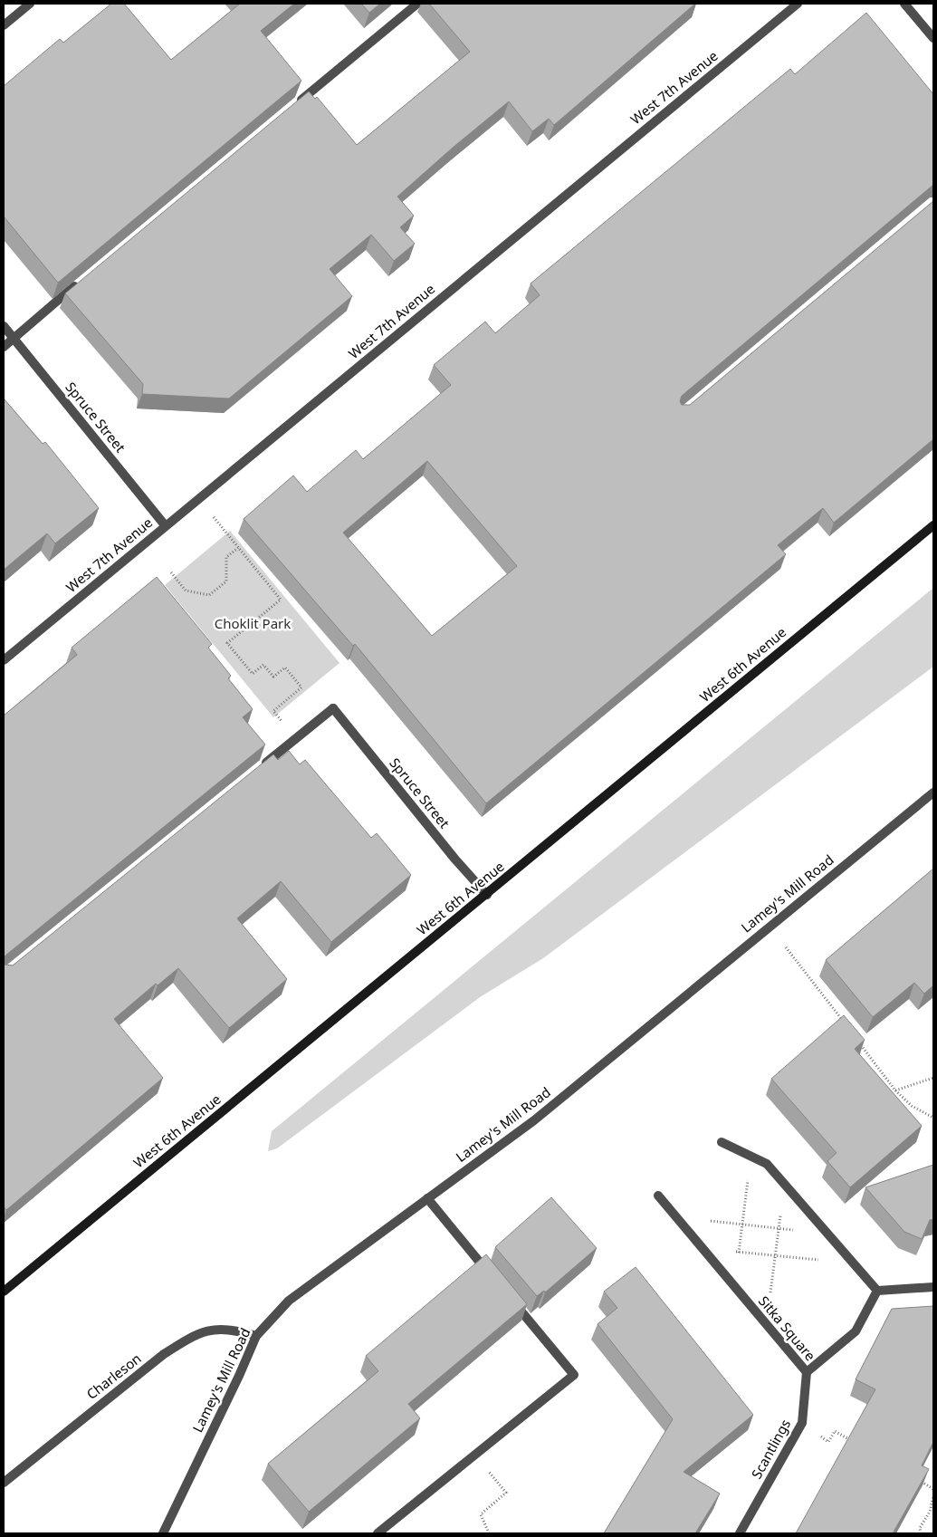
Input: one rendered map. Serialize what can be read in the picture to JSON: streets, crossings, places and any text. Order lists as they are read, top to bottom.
{
  "streets": {
    "main road": ["West 6th Avenue"],
    "street": [
      "West 7th Avenue",
      "Spruce Street",
      "Lamey's Mill Road",
      "Sitka Square",
      "Charleson",
      "Scantlings"
    ]
  },
  "crossings": [
    ["West 7th Avenue", "Spruce Street"],
    ["Spruce Street", "West 6th Avenue"],
    ["Lamey's Mill Road", "Charleson"],
    ["Sitka Square", "Scantlings"]
  ],
  "parks": ["Choklit Park"]
}
